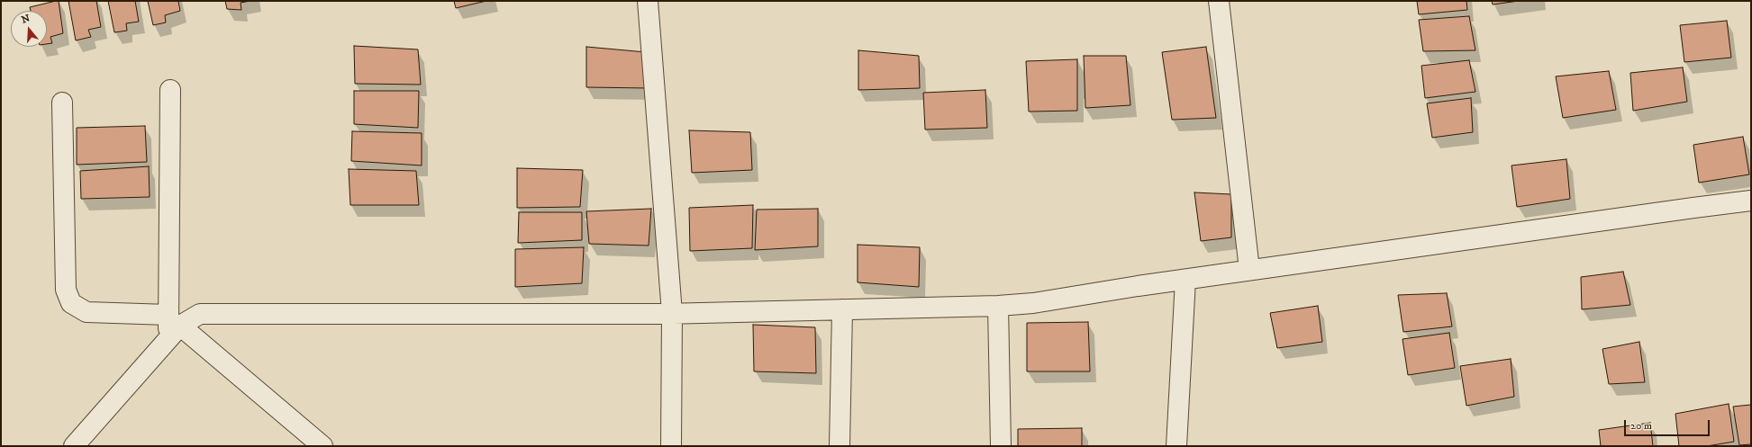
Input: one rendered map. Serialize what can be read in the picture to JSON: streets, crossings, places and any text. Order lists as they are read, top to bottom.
{
  "scale_bar": "20 m",
  "north": "top"
}
